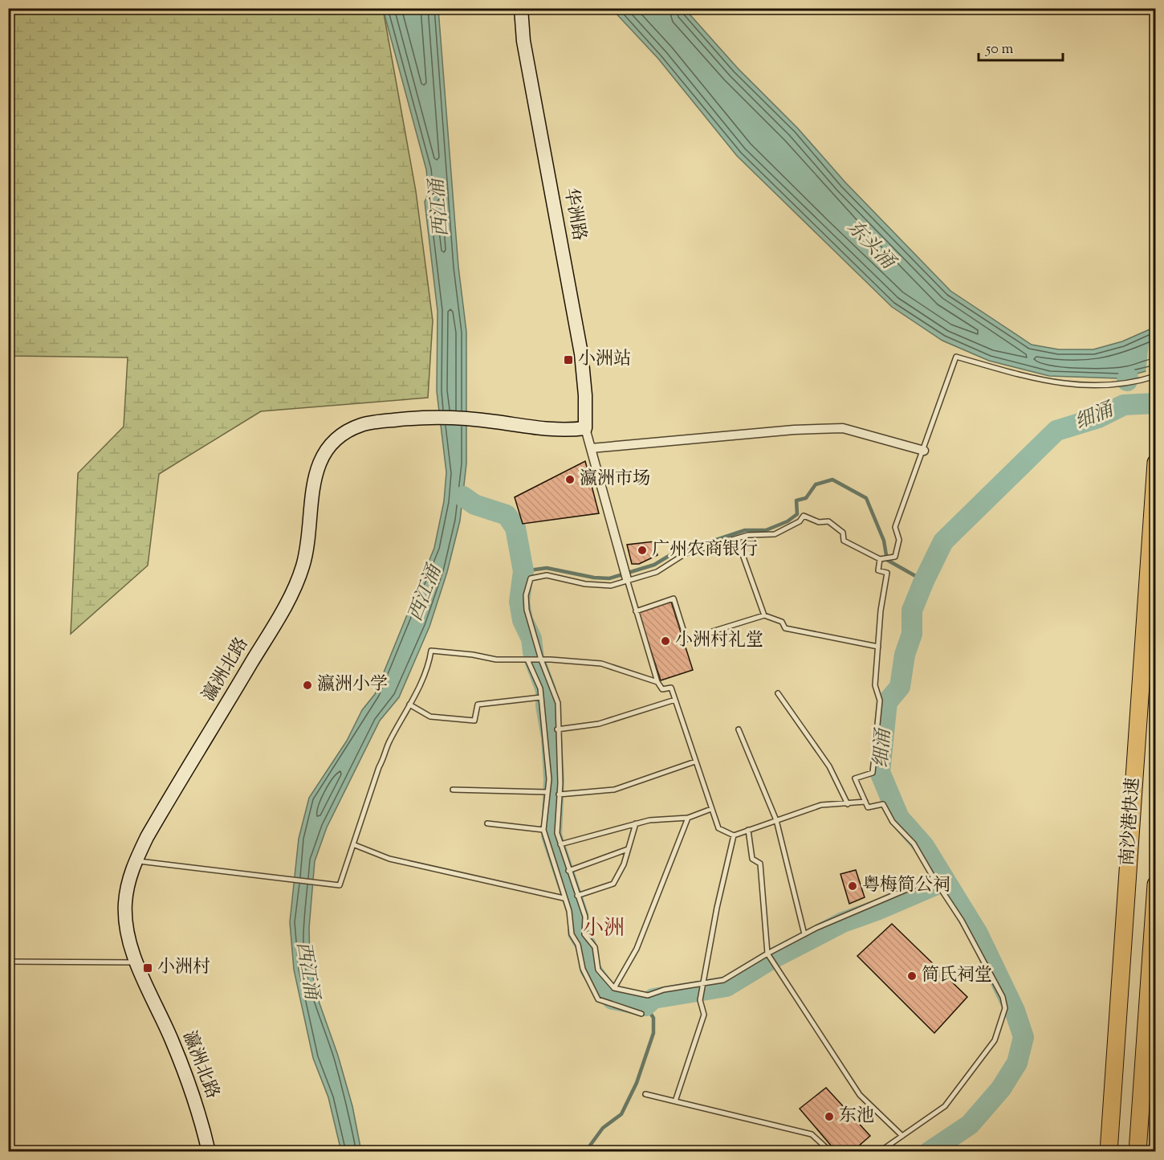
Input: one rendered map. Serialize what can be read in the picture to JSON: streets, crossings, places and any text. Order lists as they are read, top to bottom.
{
  "streets": {
    "highway": ["南沙港快速"],
    "main road": ["华洲路", "瀛洲北路"]
  },
  "crossings": [
    ["华洲路", "瀛洲北路"]
  ],
  "districts": ["小洲"],
  "water": ["西江涌", "东头涌", "细涌"],
  "places": {
    "transit": ["小洲站", "小洲村"],
    "other": [
      "瀛洲市场",
      "广州农商银行",
      "小洲村礼堂",
      "瀛洲小学",
      "粤梅简公祠",
      "简氏祠堂",
      "东池"
    ]
  },
  "scale_bar": "50 m"
}
